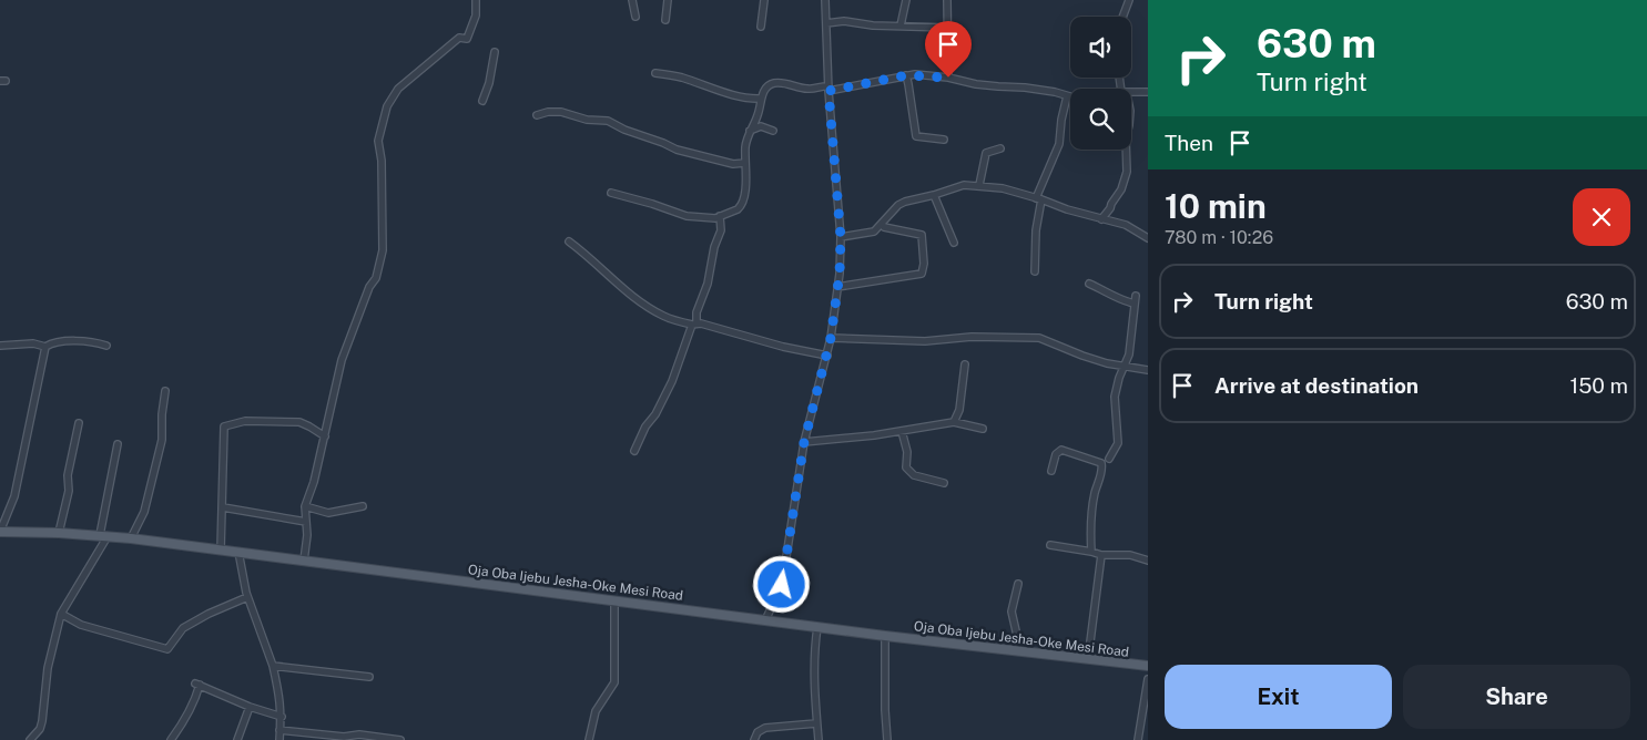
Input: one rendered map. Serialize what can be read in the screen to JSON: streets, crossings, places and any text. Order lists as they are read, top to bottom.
{
  "streets": {
    "main road": ["Oja Oba Ijebu Jesha-Oke Mesi Road"]
  },
  "page": {
    "turn": ["630 m", "Turn right"],
    "then": "Then",
    "heading": ["10 min", "780 m · 10:26"],
    "list": [
      {
        "name": "Turn right",
        "value": "630 m"
      },
      {
        "name": "Arrive at destination",
        "value": "150 m"
      }
    ],
    "buttons": ["Exit", "Share"]
  }
}
